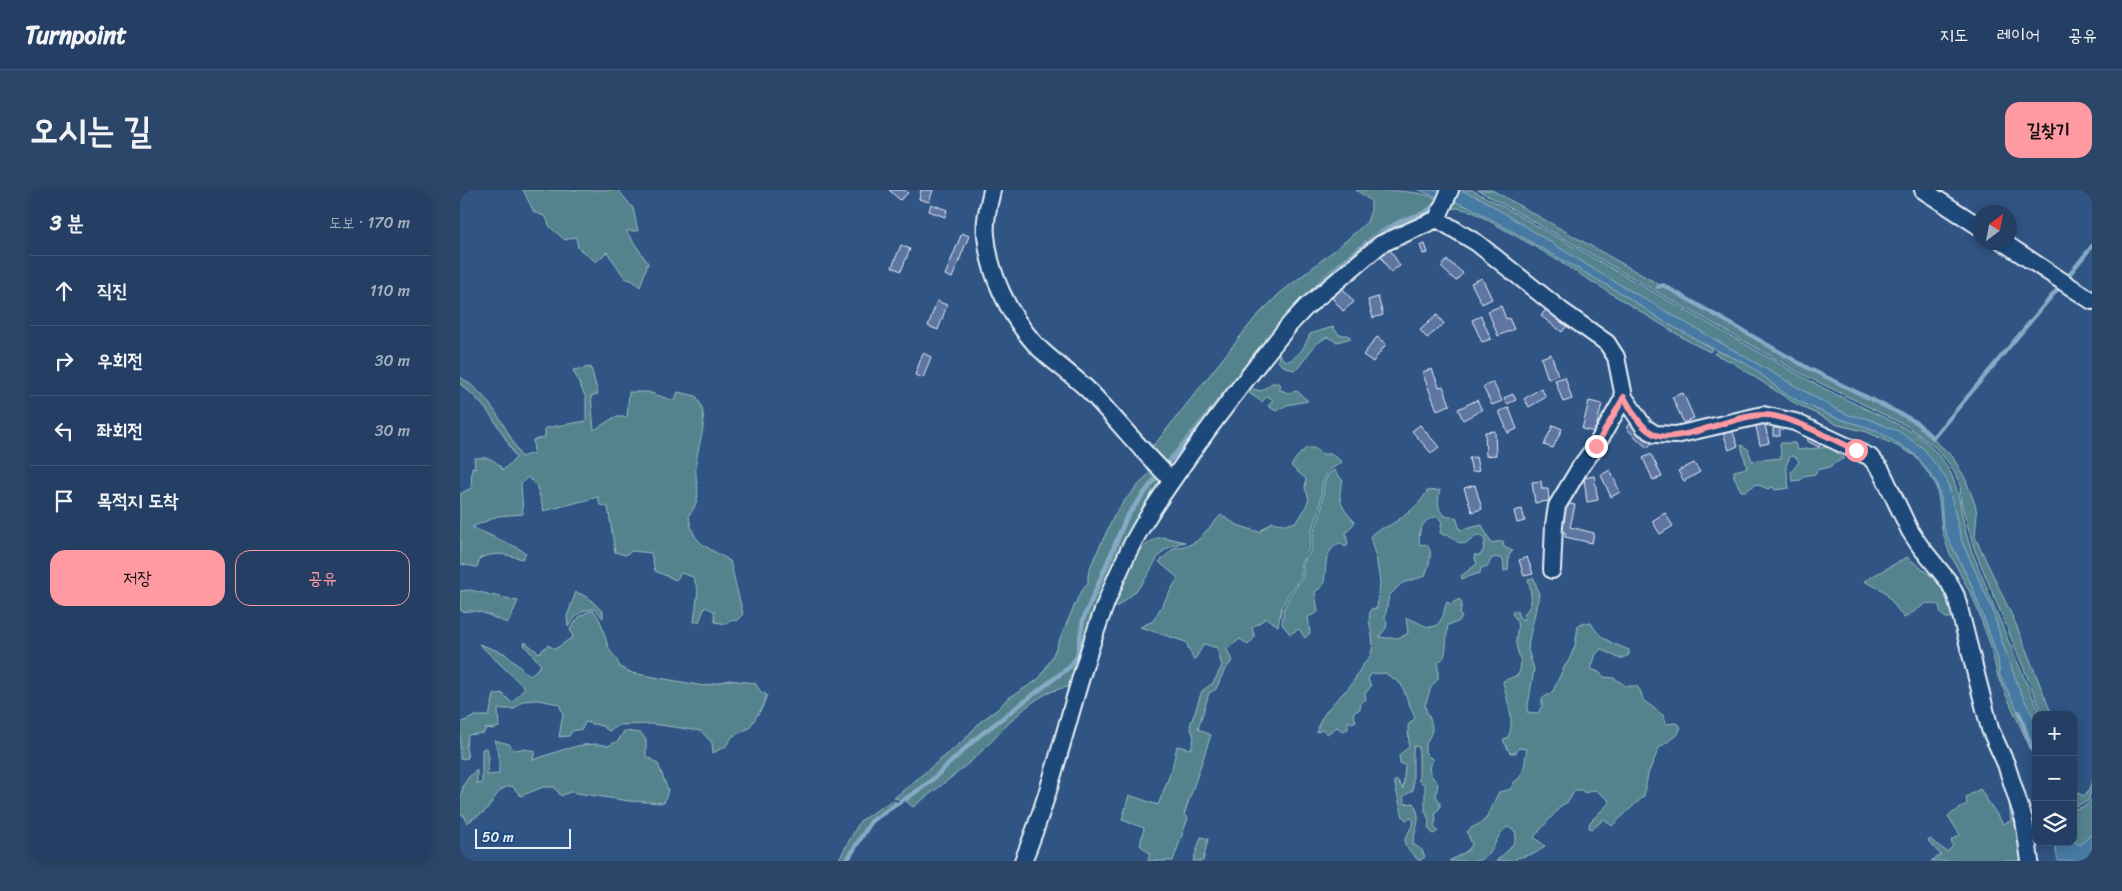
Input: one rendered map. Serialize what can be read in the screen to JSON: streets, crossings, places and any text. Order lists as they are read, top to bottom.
{
  "scale_bar": "50 m",
  "north": "top right",
  "page": {
    "header": "Turnpoint",
    "nav": ["지도", "레이어", "공유"],
    "title": "오시는 길",
    "buttons": [
      "길찾기",
      ["저장", "공유"]
    ],
    "heading": ["3 분", "도보 · 170 m"],
    "list": [
      ["직진", "110 m"],
      ["우회전", "30 m"],
      ["좌회전", "30 m"],
      "목적지 도착"
    ],
    "map_buttons": ["+", "−"],
    "scale": "50 m"
  }
}
